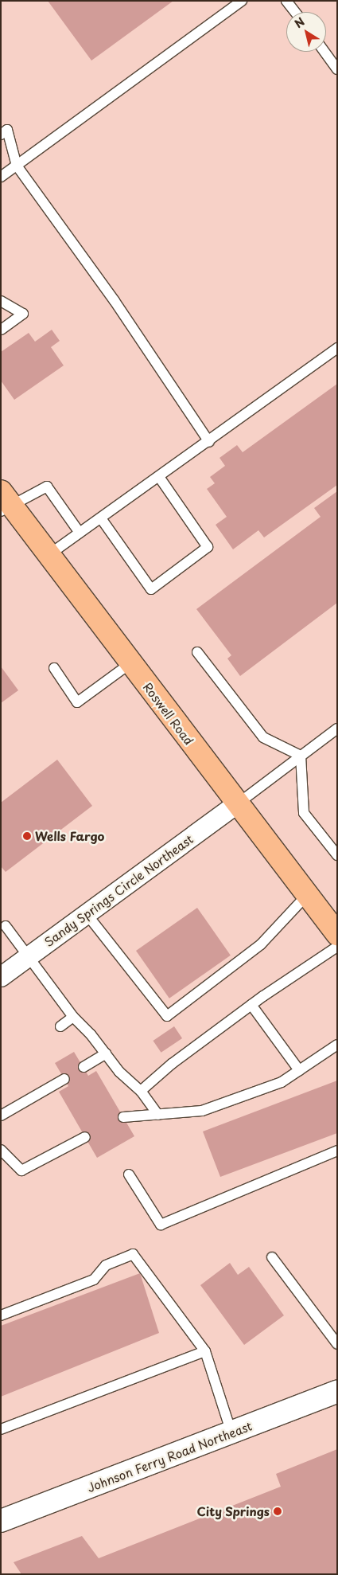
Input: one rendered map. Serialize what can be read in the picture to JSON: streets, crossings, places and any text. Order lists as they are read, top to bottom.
{
  "streets": {
    "main road": ["Roswell Road"],
    "street": ["Sandy Springs Circle Northeast", "Johnson Ferry Road Northeast"]
  },
  "crossings": [
    ["Roswell Road", "Sandy Springs Circle Northeast"]
  ],
  "places": ["Wells Fargo", "City Springs"],
  "north": "top left"
}
